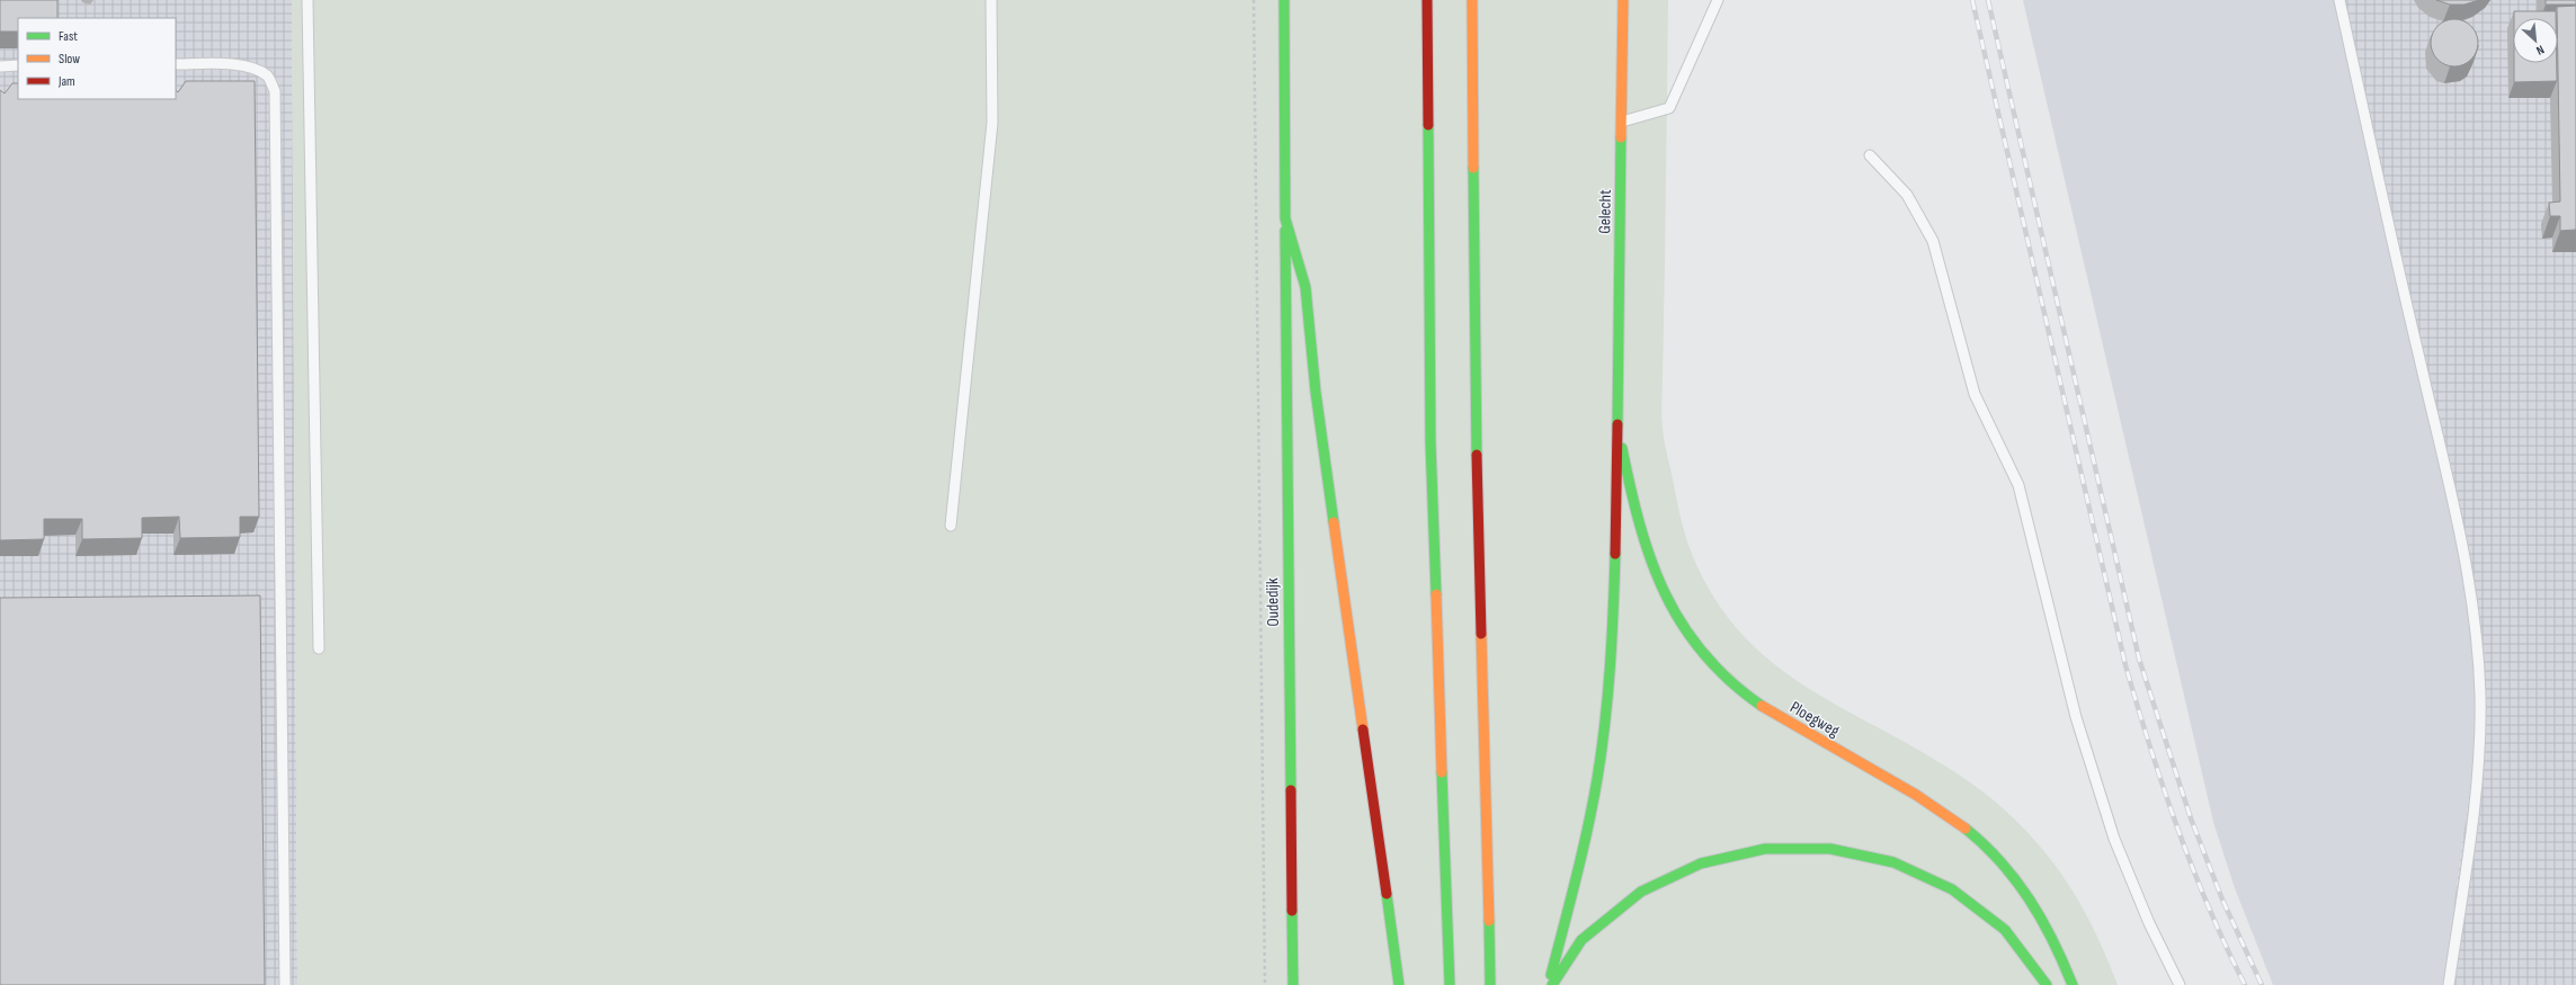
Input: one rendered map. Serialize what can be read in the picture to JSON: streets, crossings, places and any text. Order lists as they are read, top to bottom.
{
  "streets": {
    "main road": ["Gelecht", "Oudedijk", "Ploegweg"]
  },
  "crossings": [
    ["Gelecht", "Ploegweg"]
  ],
  "legend": ["Fast", "Slow", "Jam"],
  "north": "bottom right"
}
